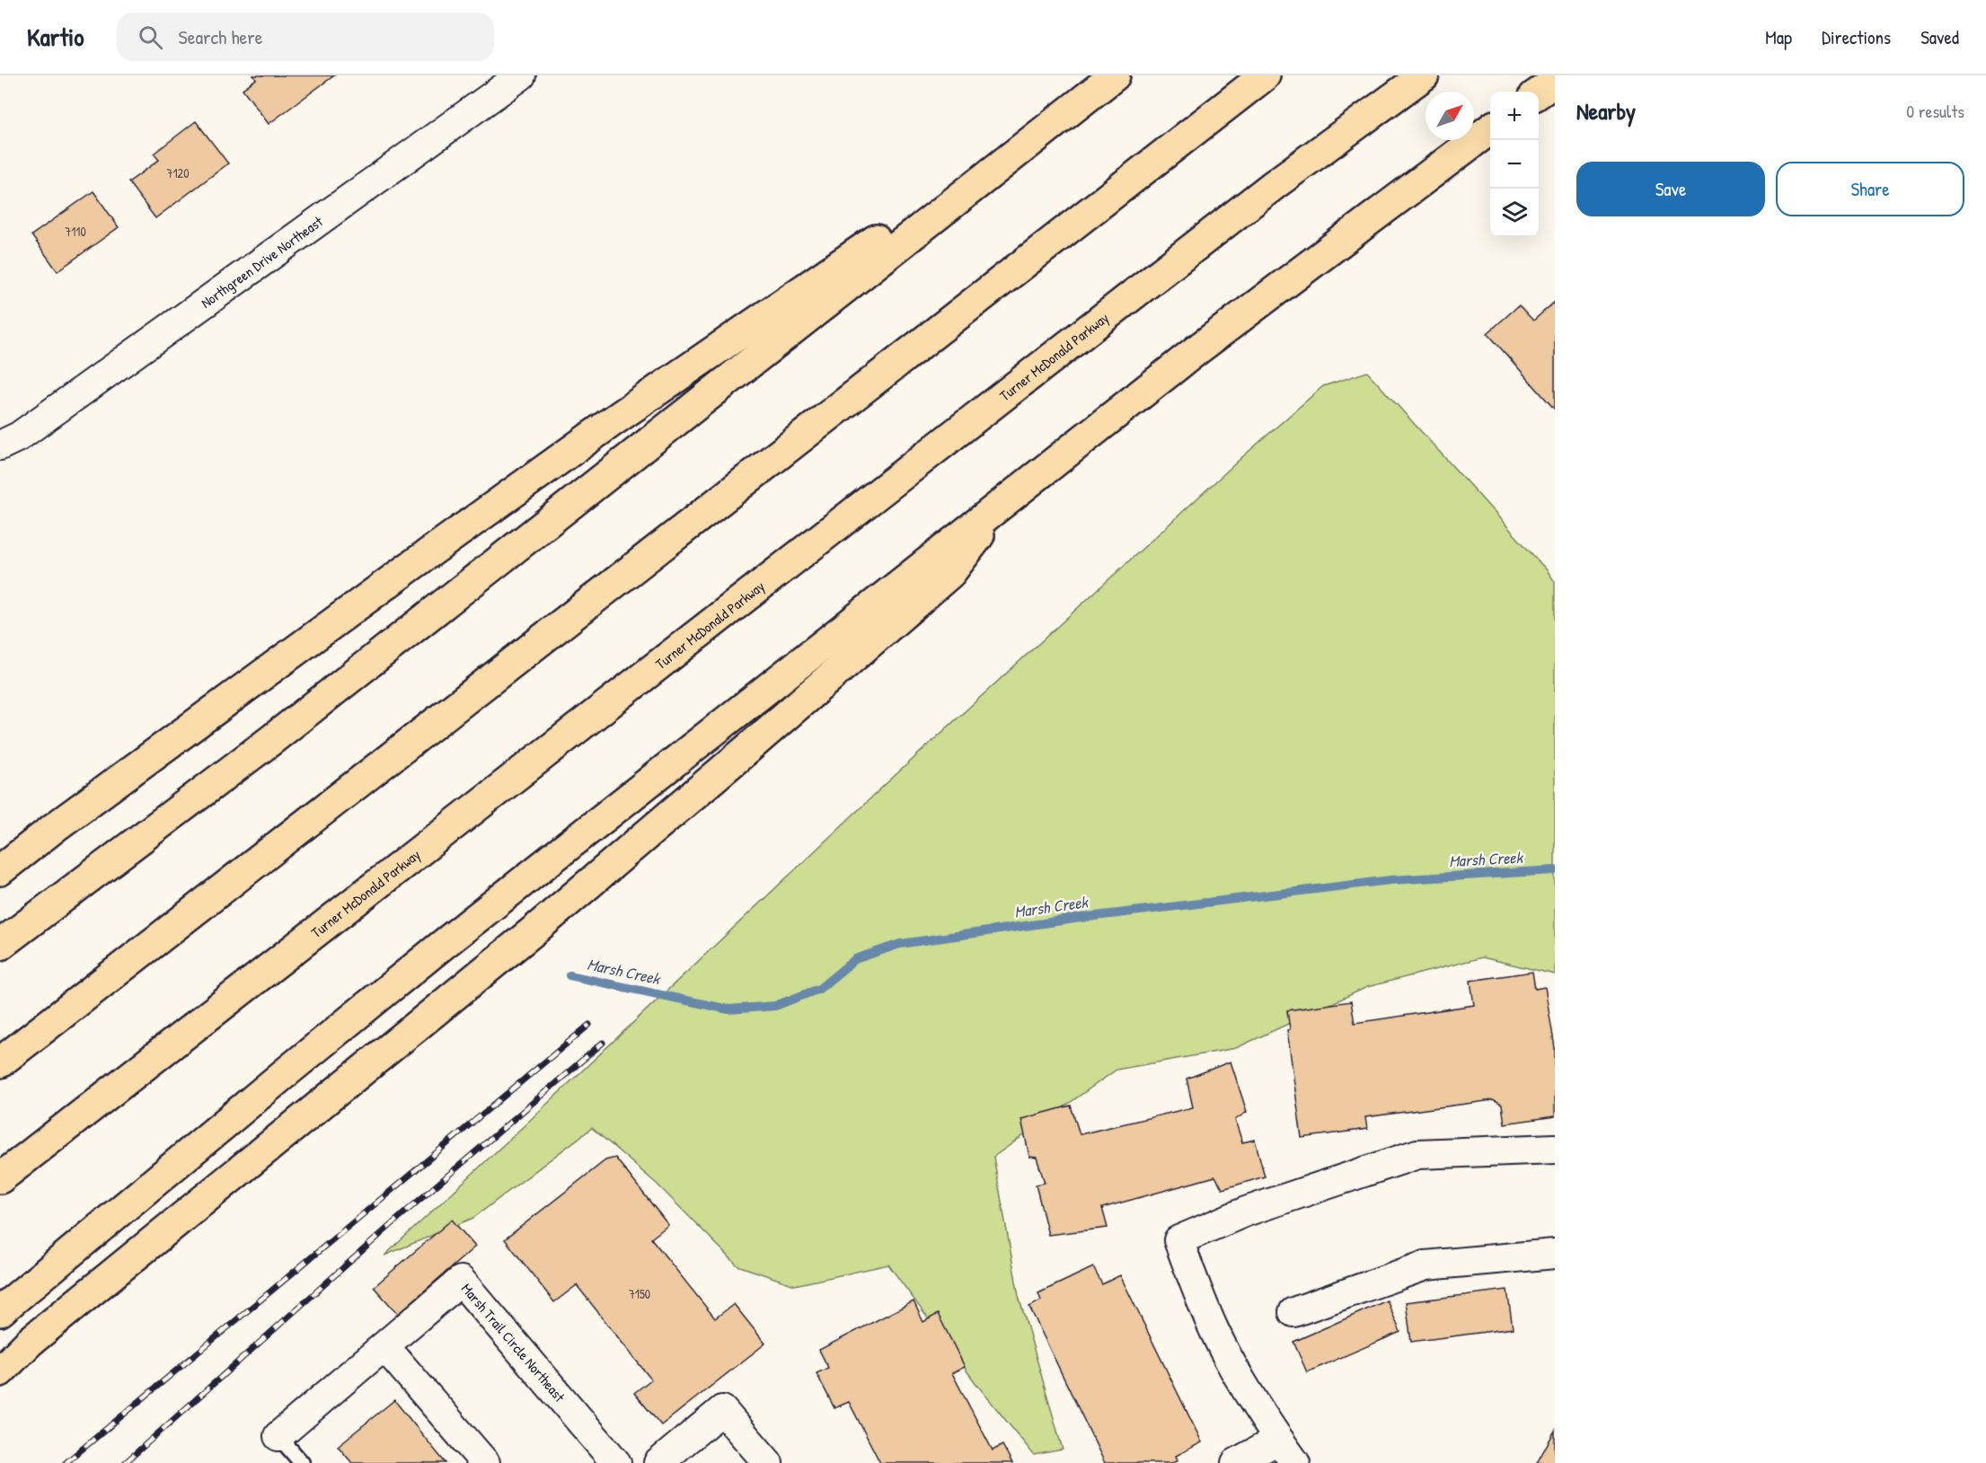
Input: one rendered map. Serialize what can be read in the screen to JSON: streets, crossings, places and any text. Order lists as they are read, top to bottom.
{
  "streets": {
    "highway": ["Turner McDonald Parkway"],
    "street": ["Northgreen Drive Northeast", "Marsh Trail Circle Northeast"]
  },
  "water": ["Marsh Creek"],
  "house_numbers": ["7120", "7110", "7150"],
  "north": "top right",
  "page": {
    "header": "Kartio",
    "search": "Search here",
    "nav": ["Map", "Directions", "Saved"],
    "heading": ["Nearby", "0 results"],
    "map_buttons": ["+", "−"],
    "buttons": ["Save", "Share"]
  }
}
